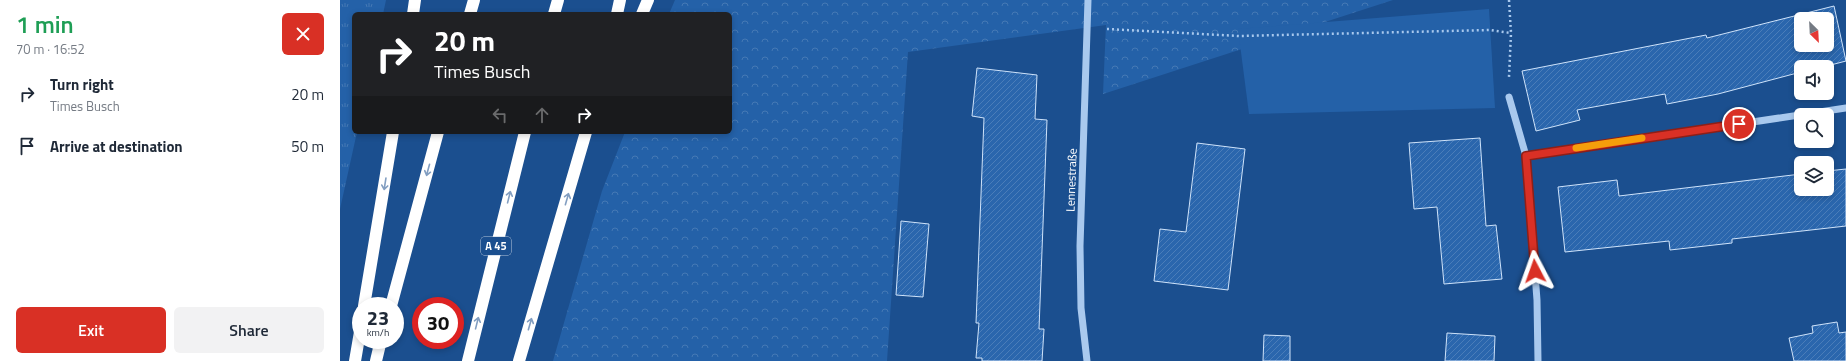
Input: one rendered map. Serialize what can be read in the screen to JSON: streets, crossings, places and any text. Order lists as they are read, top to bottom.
{
  "streets": {
    "highway": ["A 45"],
    "street": ["Lennestraße"]
  },
  "north": "bottom right",
  "page": {
    "heading": ["1 min", "70 m · 16:52"],
    "turn": ["20 m", "Times Busch"],
    "list": [
      {
        "name": "Turn right",
        "note": "Times Busch",
        "value": "20 m"
      },
      {
        "name": "Arrive at destination",
        "value": "50 m"
      }
    ],
    "speed": "23 km/h",
    "limit": "30",
    "buttons": ["Exit", "Share"]
  }
}
